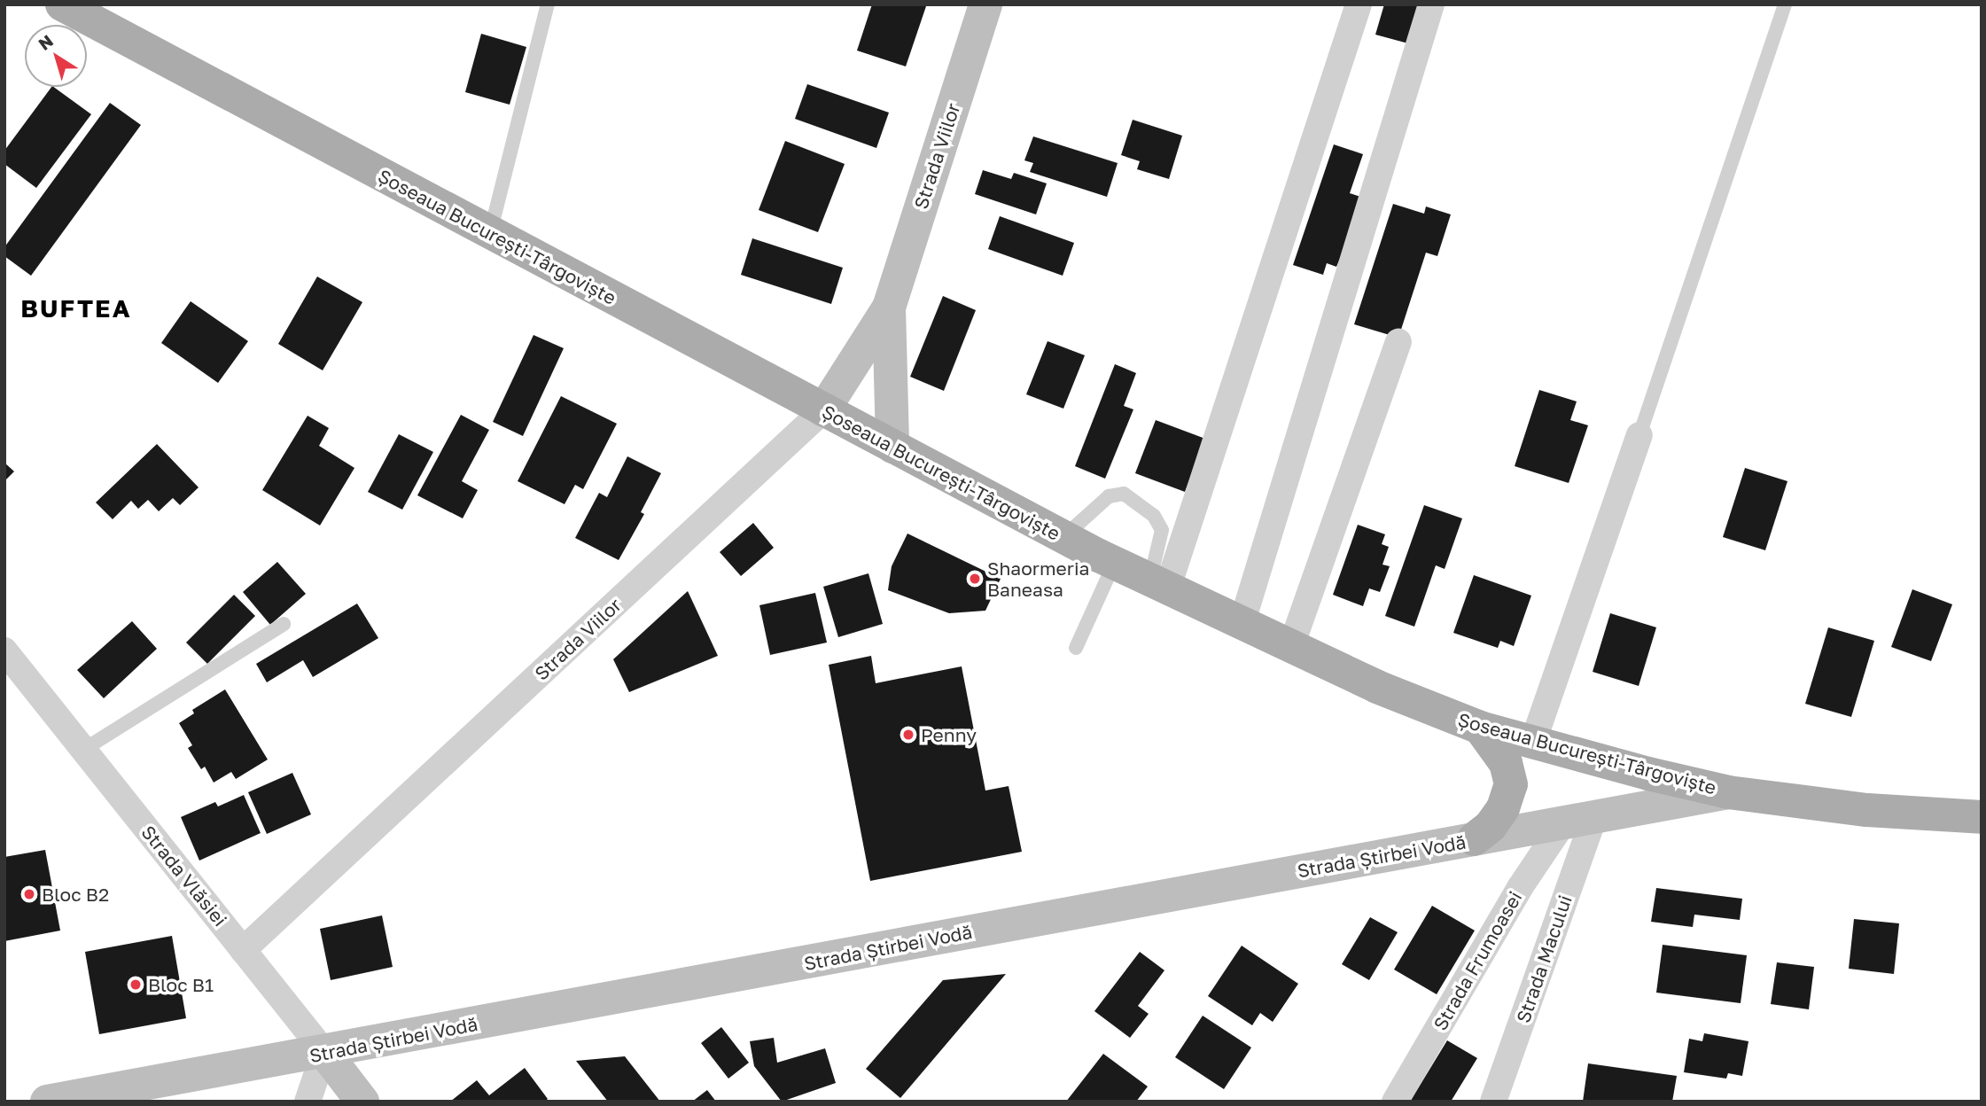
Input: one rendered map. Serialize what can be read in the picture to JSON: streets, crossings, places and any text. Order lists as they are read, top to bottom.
{
  "streets": {
    "main road": [
      "Strada Viilor",
      "Șoseaua București-Târgoviște",
      "Strada Știrbei Vodă",
      "Strada Vlăsiei"
    ],
    "street": ["Strada Macului", "Strada Frumoasei"]
  },
  "crossings": [
    ["Strada Viilor", "Șoseaua București-Târgoviște"],
    ["Strada Viilor", "Strada Vlăsiei"],
    ["Șoseaua București-Târgoviște", "Strada Știrbei Vodă"],
    ["Strada Știrbei Vodă", "Strada Vlăsiei"],
    ["Strada Știrbei Vodă", "Strada Macului"],
    ["Strada Știrbei Vodă", "Strada Frumoasei"],
    ["Strada Macului", "Strada Frumoasei"]
  ],
  "districts": ["BUFTEA"],
  "places": [
    "Shaormeria Baneasa",
    "Penny",
    "Bloc B2",
    "Bloc B1"
  ],
  "north": "top left"
}
